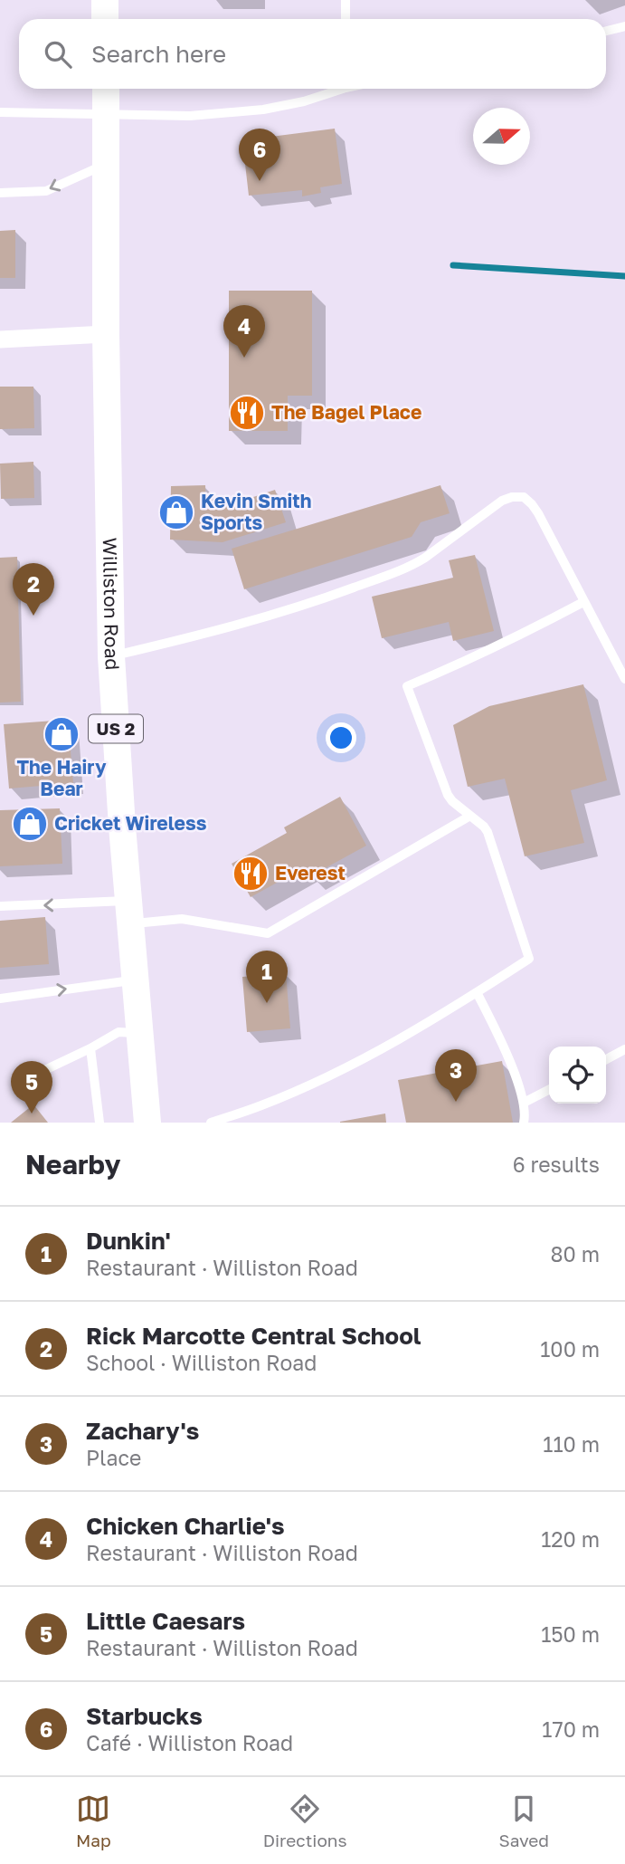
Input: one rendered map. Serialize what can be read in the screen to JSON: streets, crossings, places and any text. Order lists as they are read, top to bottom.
{
  "streets": {
    "main road": ["Williston Road", "US 2"]
  },
  "places": {
    "restaurant": ["The Bagel Place", "Everest"],
    "shop": ["Kevin Smith Sports", "The Hairy Bear", "Cricket Wireless"]
  },
  "north": "right",
  "page": {
    "search": "Search here",
    "pins": [
      "6",
      "4",
      "2",
      "1",
      "3",
      "5"
    ],
    "heading": ["Nearby", "6 results"],
    "list": [
      {
        "mark": "1",
        "name": "Dunkin'",
        "note": "Restaurant · Williston Road",
        "value": "80 m"
      },
      {
        "mark": "2",
        "name": "Rick Marcotte Central School",
        "note": "School · Williston Road",
        "value": "100 m"
      },
      {
        "mark": "3",
        "name": "Zachary's",
        "note": "Place",
        "value": "110 m"
      },
      {
        "mark": "4",
        "name": "Chicken Charlie's",
        "note": "Restaurant · Williston Road",
        "value": "120 m"
      },
      {
        "mark": "5",
        "name": "Little Caesars",
        "note": "Restaurant · Williston Road",
        "value": "150 m"
      },
      {
        "mark": "6",
        "name": "Starbucks",
        "note": "Café · Williston Road",
        "value": "170 m"
      }
    ],
    "nav": ["Map", "Directions", "Saved"]
  }
}
